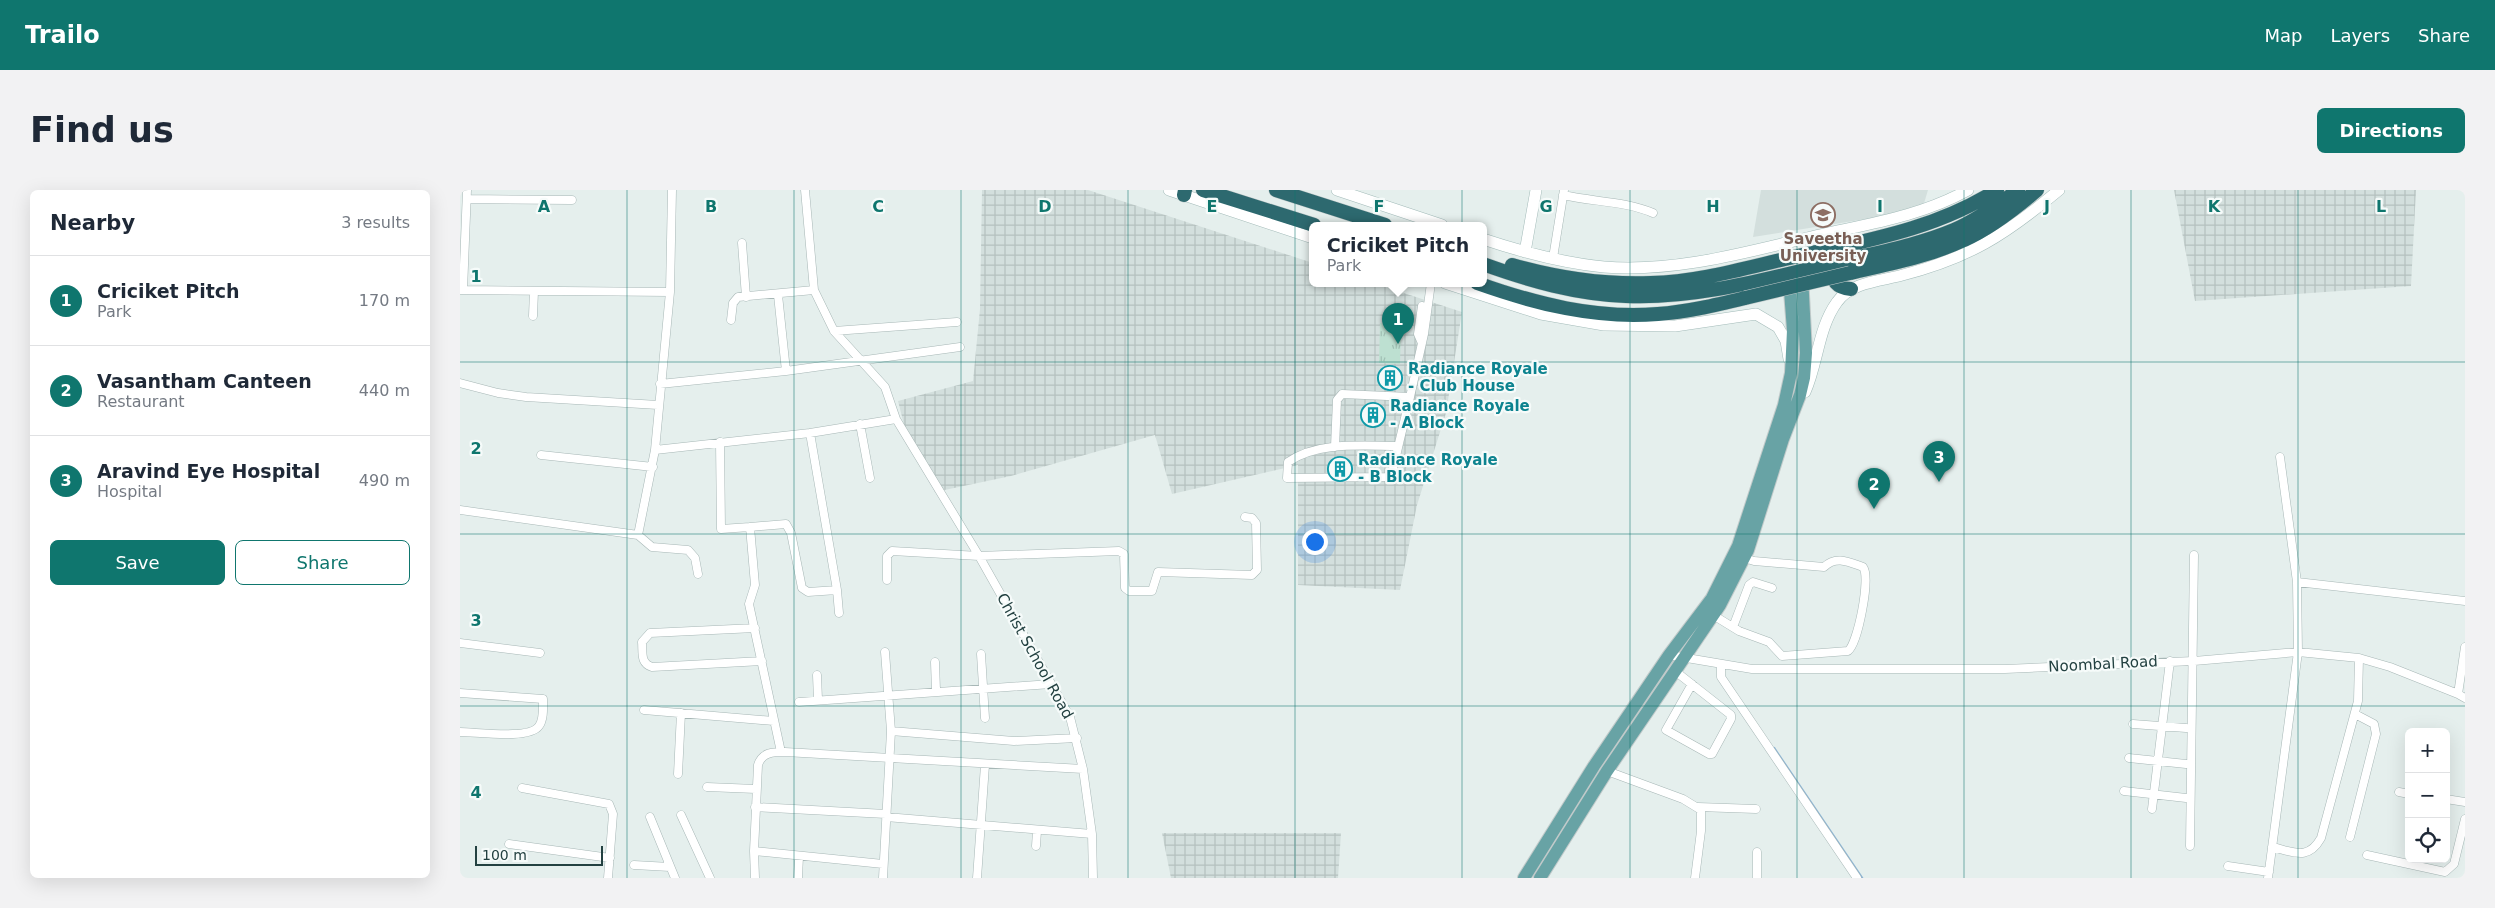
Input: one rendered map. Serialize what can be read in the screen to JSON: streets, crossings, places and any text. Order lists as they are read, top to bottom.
{
  "streets": {
    "street": ["Christ School Road", "Noombal Road"]
  },
  "places": {
    "school or university": ["Saveetha University"],
    "building": ["Radiance Royale - Club House", "Radiance Royale - A Block", "Radiance Royale - B Block"]
  },
  "scale_bar": "100 m",
  "page": {
    "header": "Trailo",
    "nav": ["Map", "Layers", "Share"],
    "buttons": [
      "Directions",
      ["Save", "Share"]
    ],
    "title": "Find us",
    "heading": ["Nearby", "3 results"],
    "popup": ["Criciket Pitch", "Park"],
    "list": [
      {
        "mark": "1",
        "name": "Criciket Pitch",
        "note": "Park",
        "value": "170 m"
      },
      {
        "mark": "2",
        "name": "Vasantham Canteen",
        "note": "Restaurant",
        "value": "440 m"
      },
      {
        "mark": "3",
        "name": "Aravind Eye Hospital",
        "note": "Hospital",
        "value": "490 m"
      }
    ],
    "pins": ["1", "3", "2"],
    "map_buttons": ["+", "−"],
    "scale": "100 m"
  },
  "grid": {
    "columns": [
      "A",
      "B",
      "C",
      "D",
      "E",
      "F",
      "G",
      "H",
      "I",
      "J",
      "K",
      "L"
    ],
    "rows": [
      "1",
      "2",
      "3",
      "4"
    ]
  }
}
